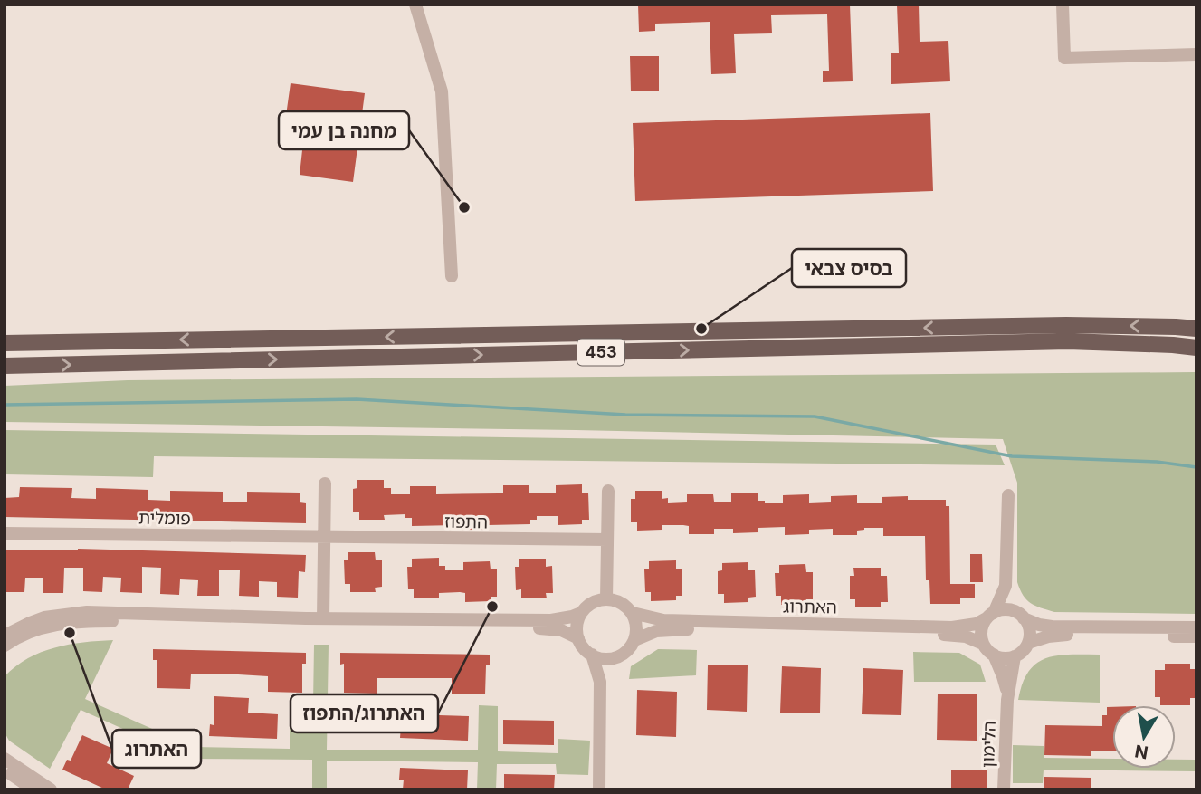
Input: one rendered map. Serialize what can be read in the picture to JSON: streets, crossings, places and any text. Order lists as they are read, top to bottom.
{
  "streets": {
    "main road": ["453"],
    "street": [
      "פומלית",
      "התפוז",
      "האתרוג",
      "הלימון"
    ]
  },
  "crossings": [
    ["פומלית", "התפוז"],
    ["האתרוג", "הלימון"]
  ],
  "places": [
    "מחנה בן עמי",
    "בסיס צבאי",
    "האתרוג/התפוז",
    "האתרוג"
  ],
  "north": "bottom"
}
